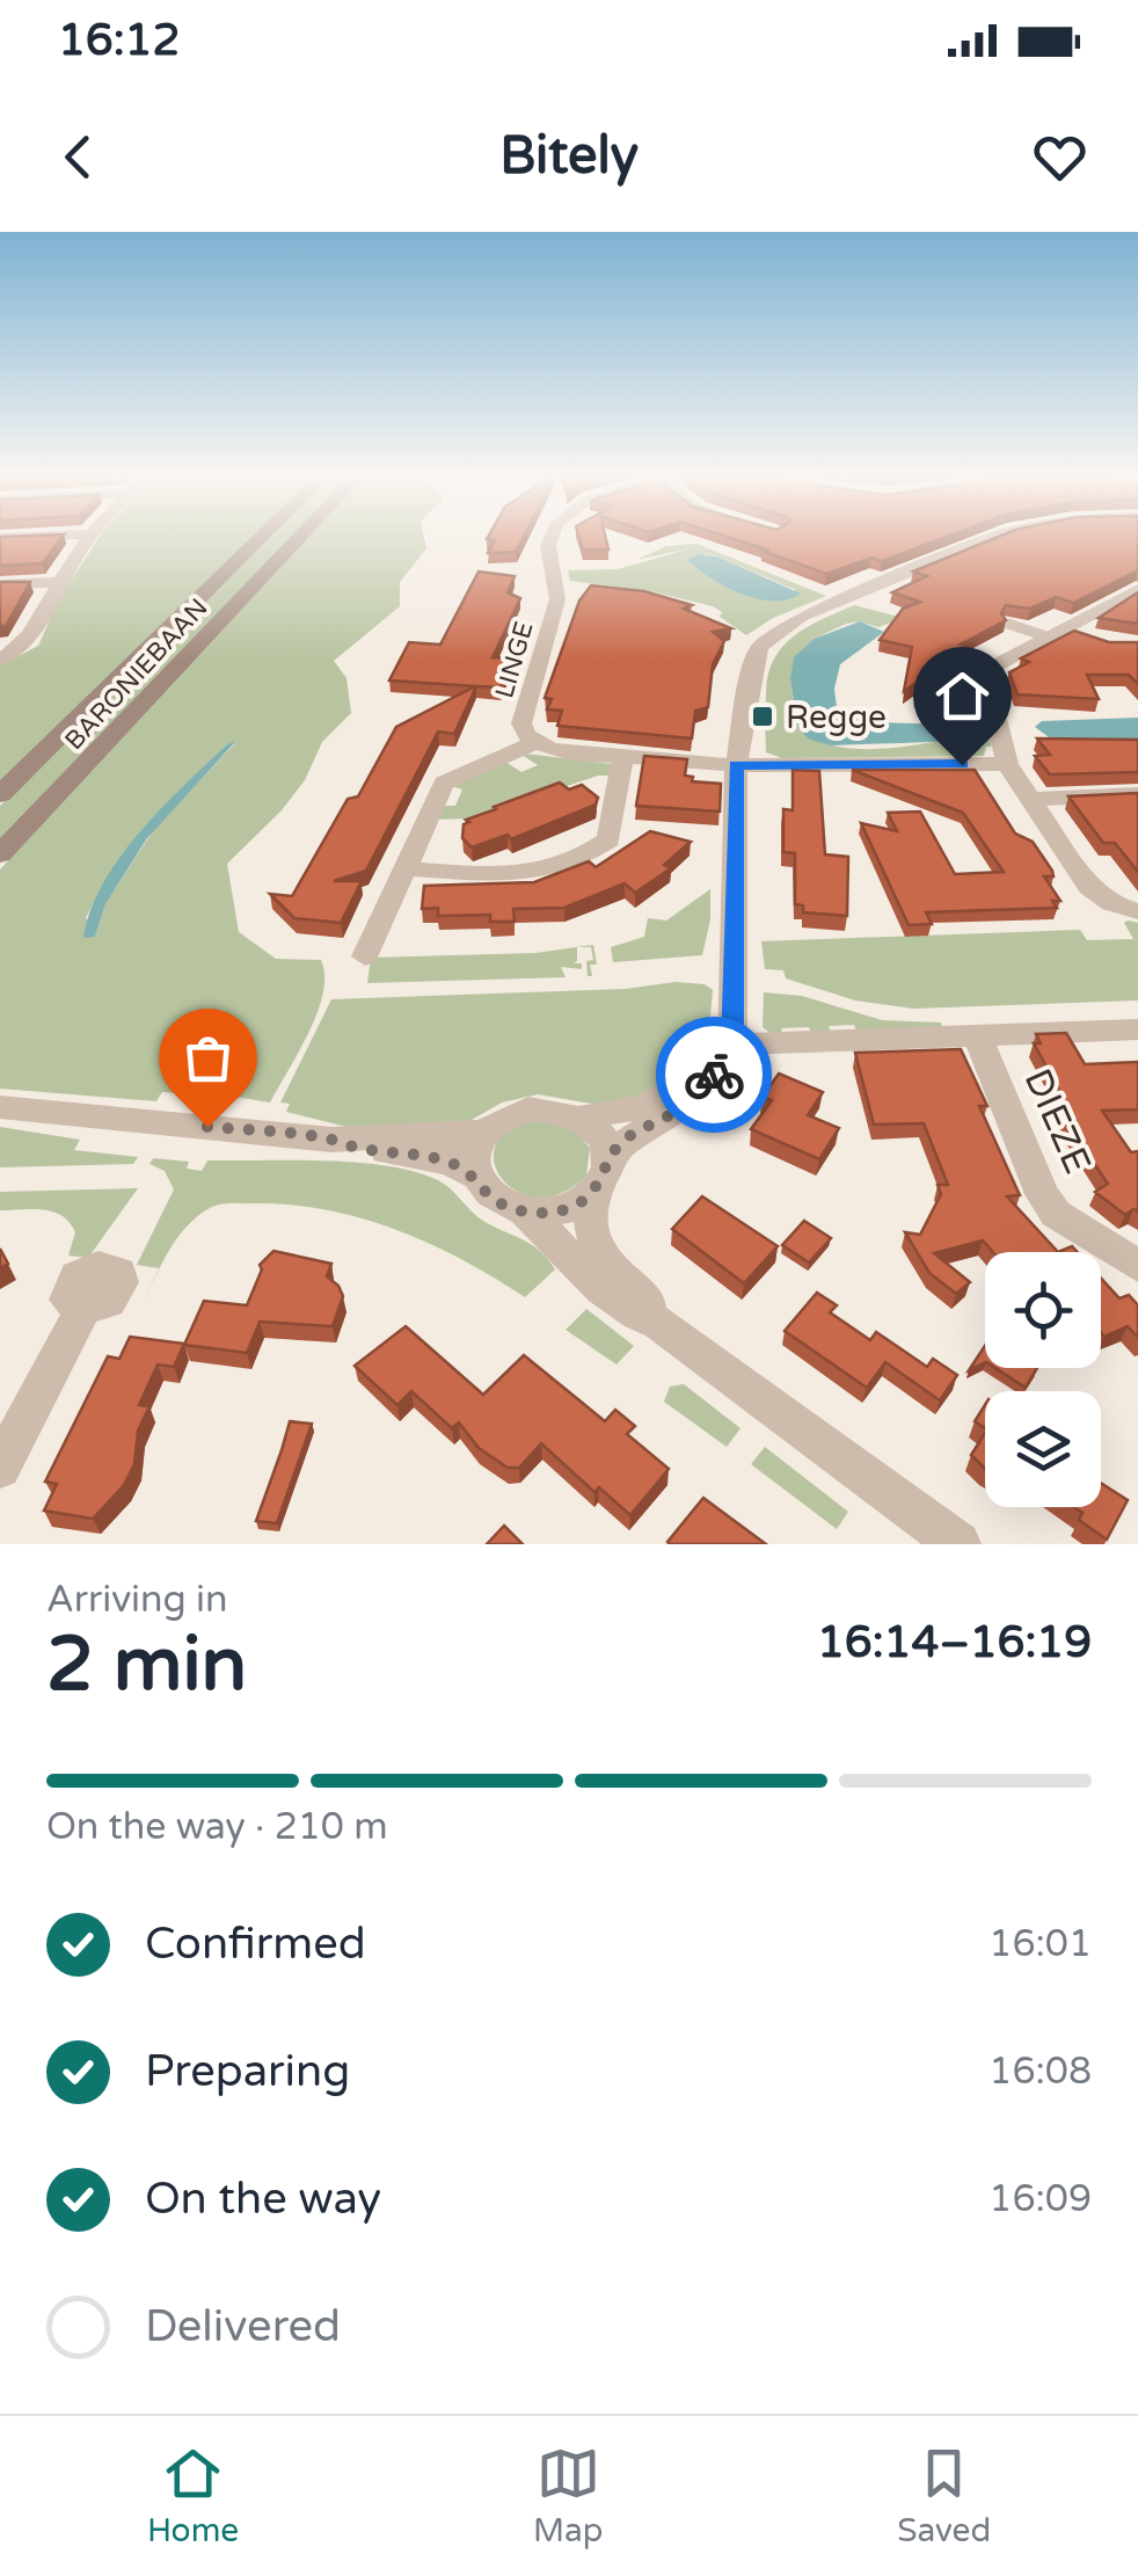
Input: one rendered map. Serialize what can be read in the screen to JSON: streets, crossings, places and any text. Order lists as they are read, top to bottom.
{
  "streets": {
    "main road": ["BARONIEBAAN"],
    "street": ["LINGE", "DIEZE"]
  },
  "places": {
    "transit": ["Regge"]
  },
  "page": {
    "status": "16:12",
    "header": "Bitely",
    "heading": ["2 min", "Arriving in", "16:14–16:19"],
    "bar": "On the way · 210 m",
    "list": [
      ["Confirmed", "16:01"],
      ["Preparing", "16:08"],
      ["On the way", "16:09"],
      "Delivered"
    ],
    "tabs": ["Home", "Map", "Saved"]
  }
}
